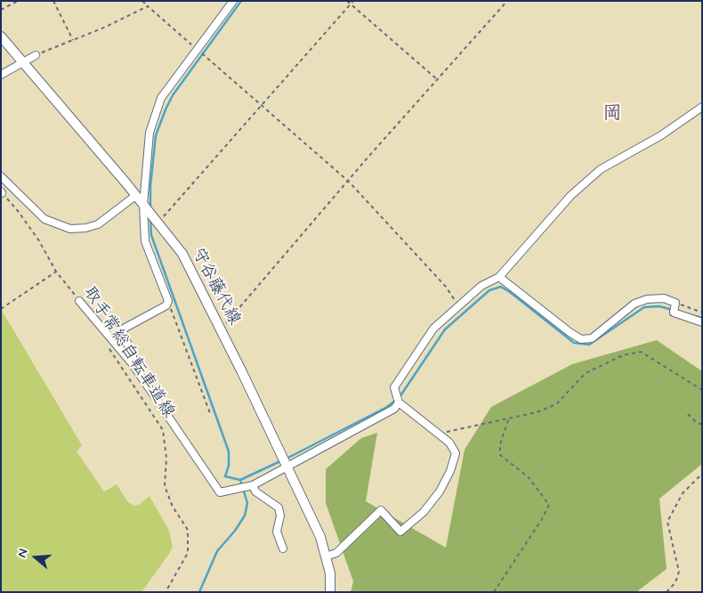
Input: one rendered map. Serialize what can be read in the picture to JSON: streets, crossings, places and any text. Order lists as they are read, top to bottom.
{
  "streets": {
    "main road": ["守谷藤代線"],
    "path": ["取手常総自転車道線"]
  },
  "districts": ["岡"],
  "north": "left"
}
